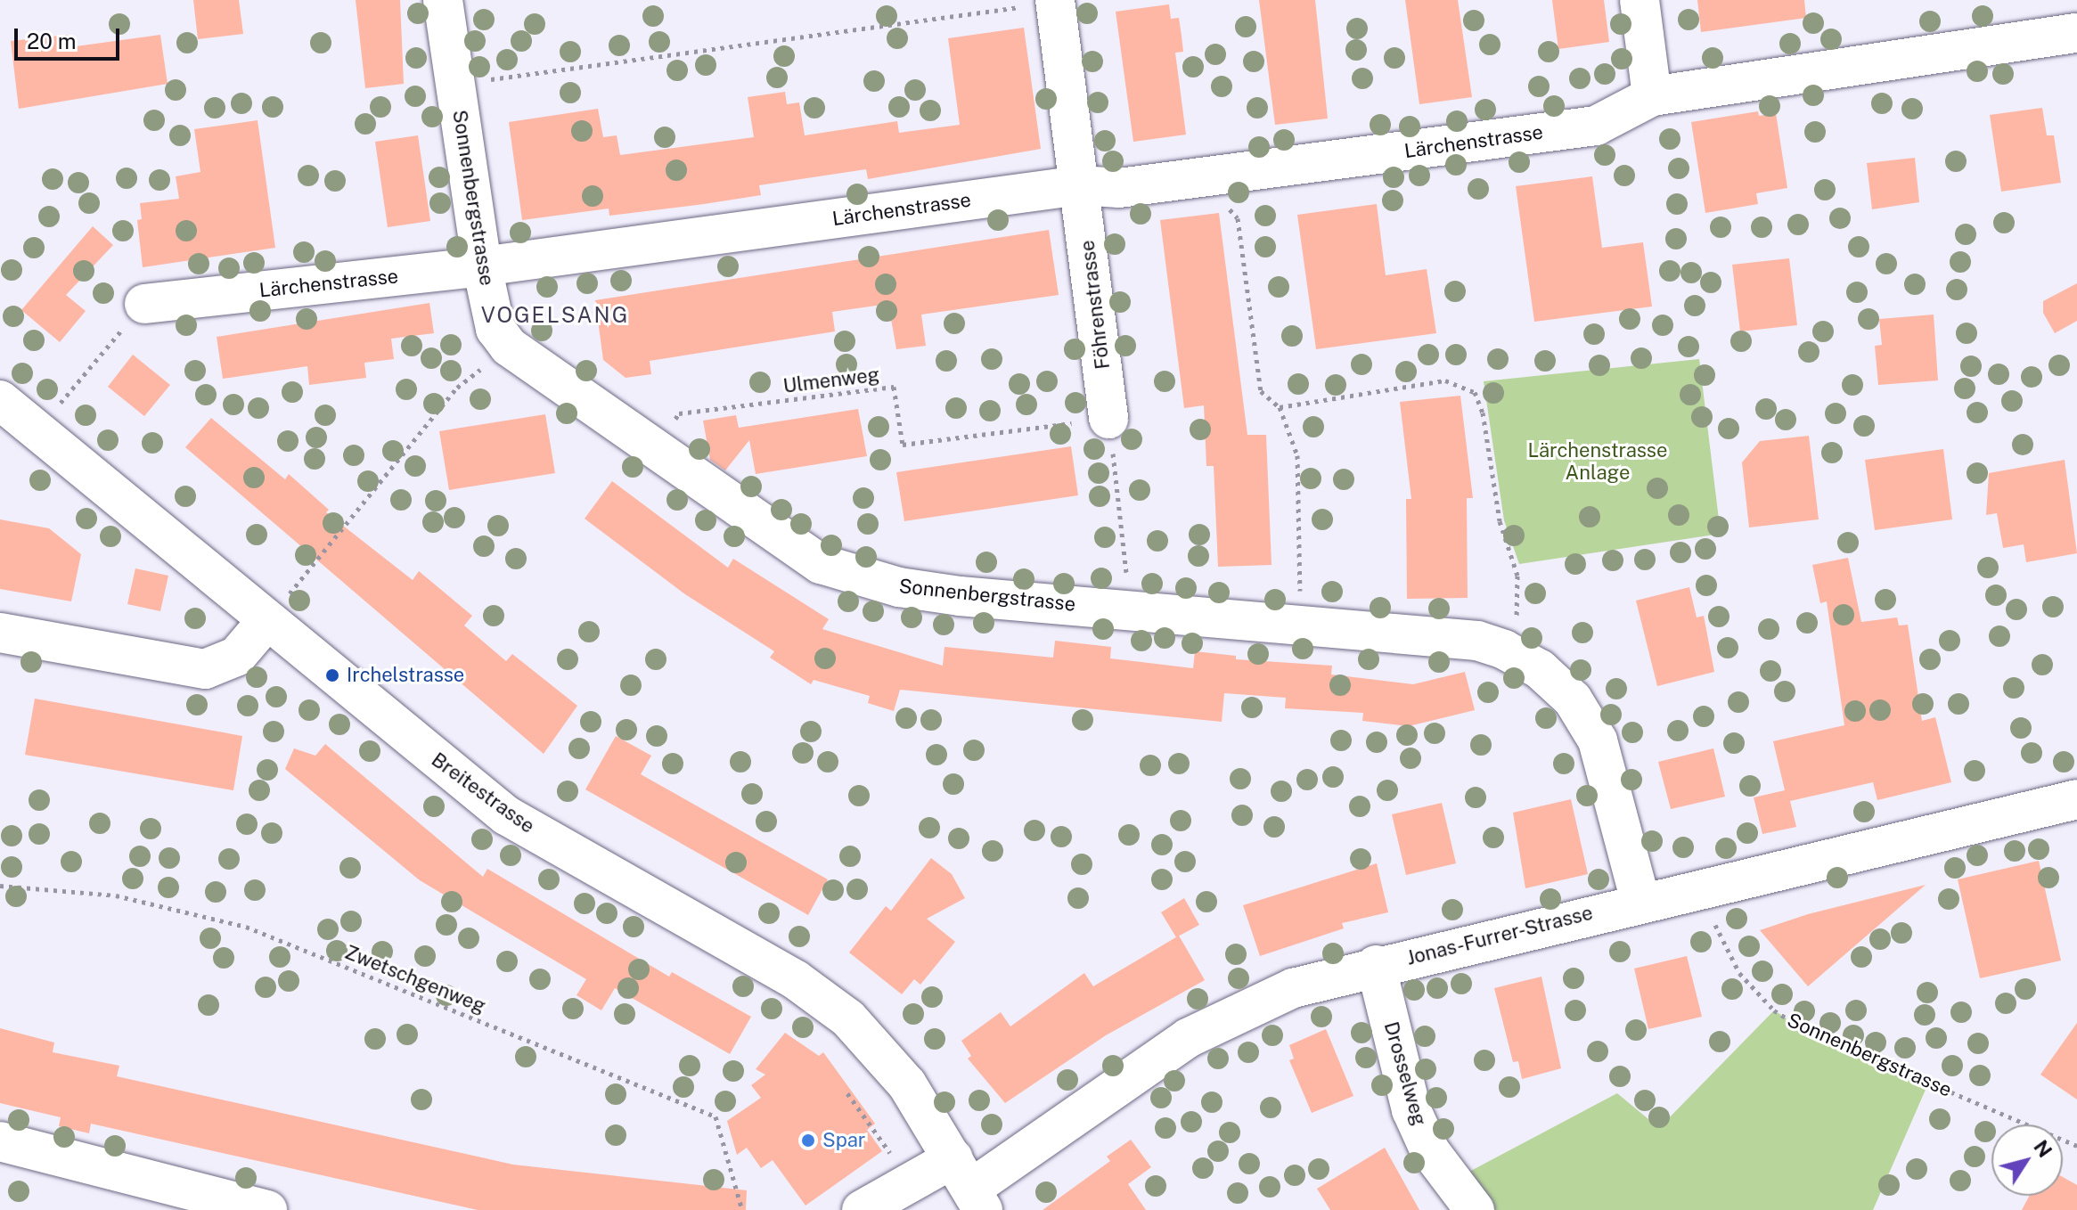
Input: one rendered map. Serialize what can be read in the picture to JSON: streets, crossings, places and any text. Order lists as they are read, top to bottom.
{
  "streets": {
    "street": [
      "Lärchenstrasse",
      "Sonnenbergstrasse",
      "Föhrenstrasse",
      "Breitestrasse",
      "Jonas-Furrer-Strasse",
      "Drosselweg"
    ],
    "path": ["Ulmenweg", "Zwetschgenweg"]
  },
  "crossings": [
    ["Lärchenstrasse", "Sonnenbergstrasse"],
    ["Lärchenstrasse", "Föhrenstrasse"],
    ["Sonnenbergstrasse", "Ulmenweg"],
    ["Sonnenbergstrasse", "Jonas-Furrer-Strasse"],
    ["Föhrenstrasse", "Ulmenweg"],
    ["Breitestrasse", "Jonas-Furrer-Strasse"],
    ["Jonas-Furrer-Strasse", "Drosselweg"]
  ],
  "districts": ["VOGELSANG"],
  "parks": ["Lärchenstrasse Anlage"],
  "places": ["Irchelstrasse", "Spar"],
  "scale_bar": "20 m",
  "north": "top right"
}
